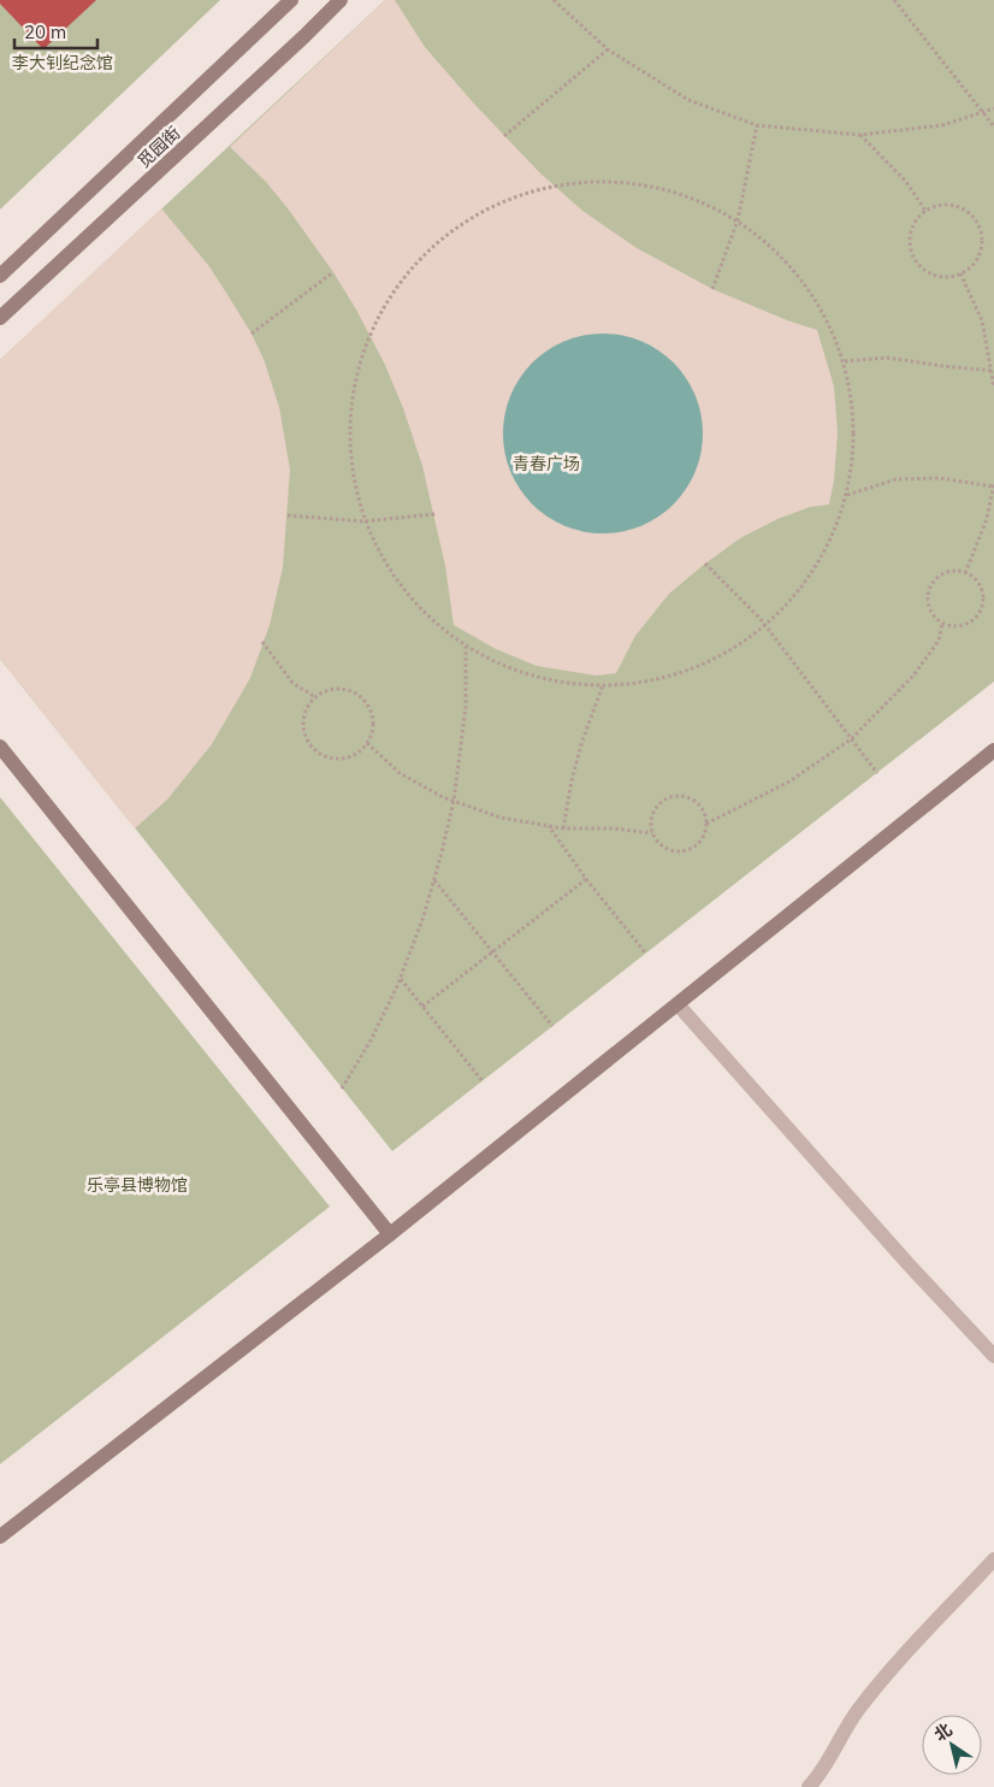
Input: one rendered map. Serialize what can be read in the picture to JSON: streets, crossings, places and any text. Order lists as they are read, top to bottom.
{
  "streets": {
    "street": ["觅园街"]
  },
  "parks": ["李大钊纪念馆", "青春广场", "乐亭县博物馆"],
  "scale_bar": "20 m",
  "north": "top left"
}
